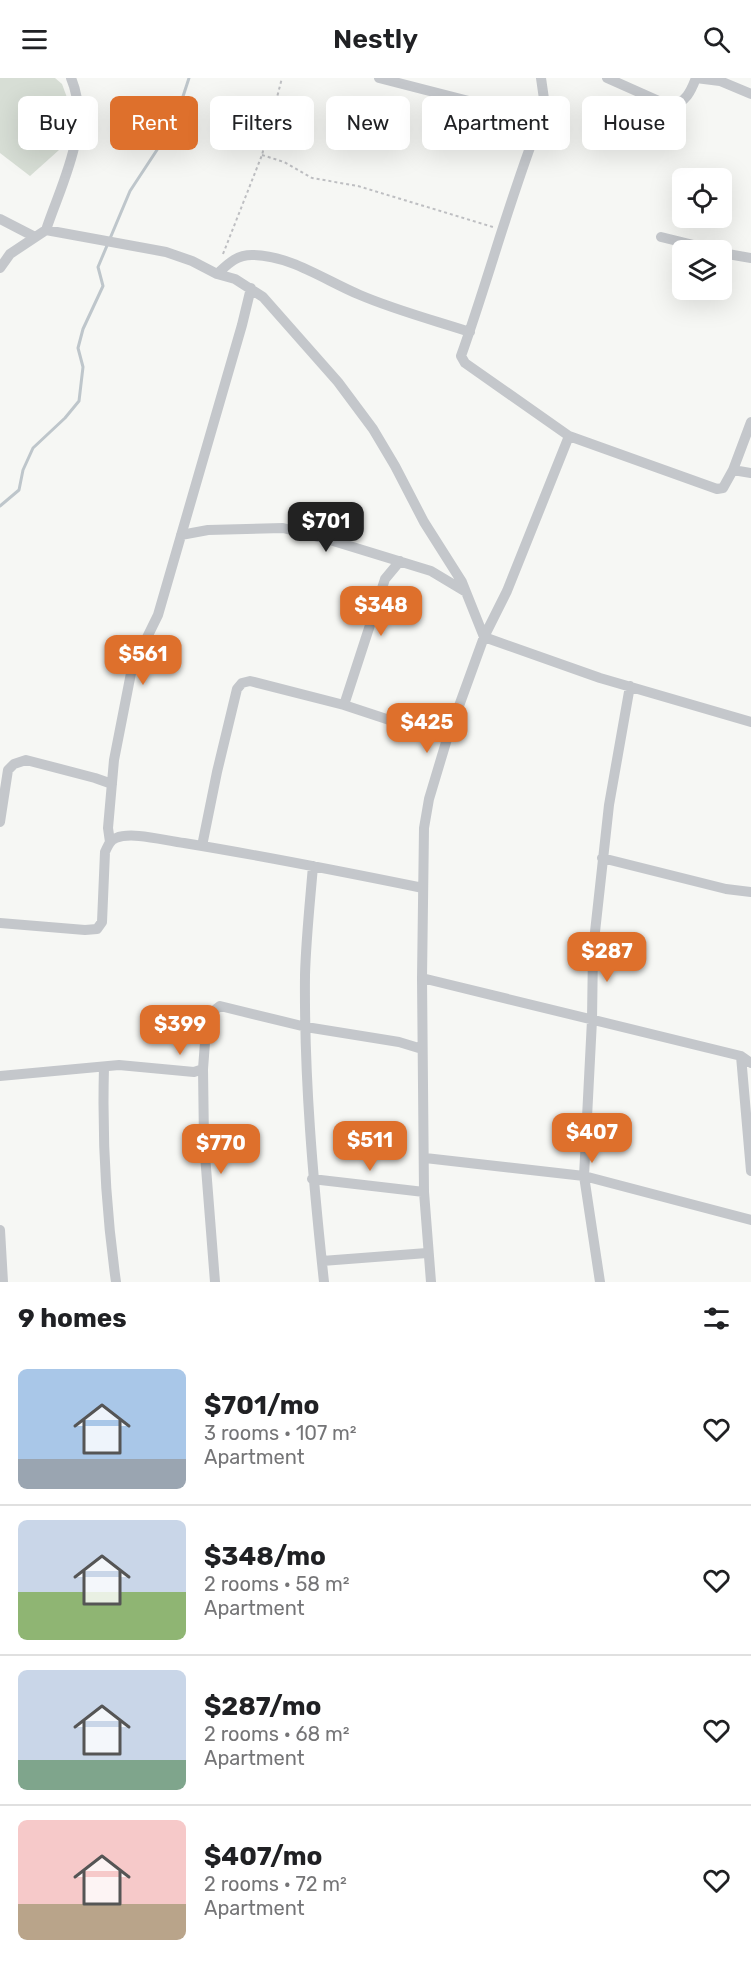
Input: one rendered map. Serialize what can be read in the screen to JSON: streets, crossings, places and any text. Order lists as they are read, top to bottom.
{
  "page": {
    "header": "Nestly",
    "chip": [
      "Buy",
      "Rent",
      "Filters",
      "New",
      "Apartment",
      "House"
    ],
    "price": [
      "$701",
      "$348",
      "$561",
      "$425",
      "$287",
      "$399",
      "$407",
      "$511",
      "$770"
    ],
    "heading": "9 homes",
    "list": [
      {
        "name": "$701/mo",
        "note": "3 rooms · 107 m² · Apartment"
      },
      {
        "name": "$348/mo",
        "note": "2 rooms · 58 m² · Apartment"
      },
      {
        "name": "$287/mo",
        "note": "2 rooms · 68 m² · Apartment"
      },
      {
        "name": "$407/mo",
        "note": "2 rooms · 72 m² · Apartment"
      }
    ]
  }
}
